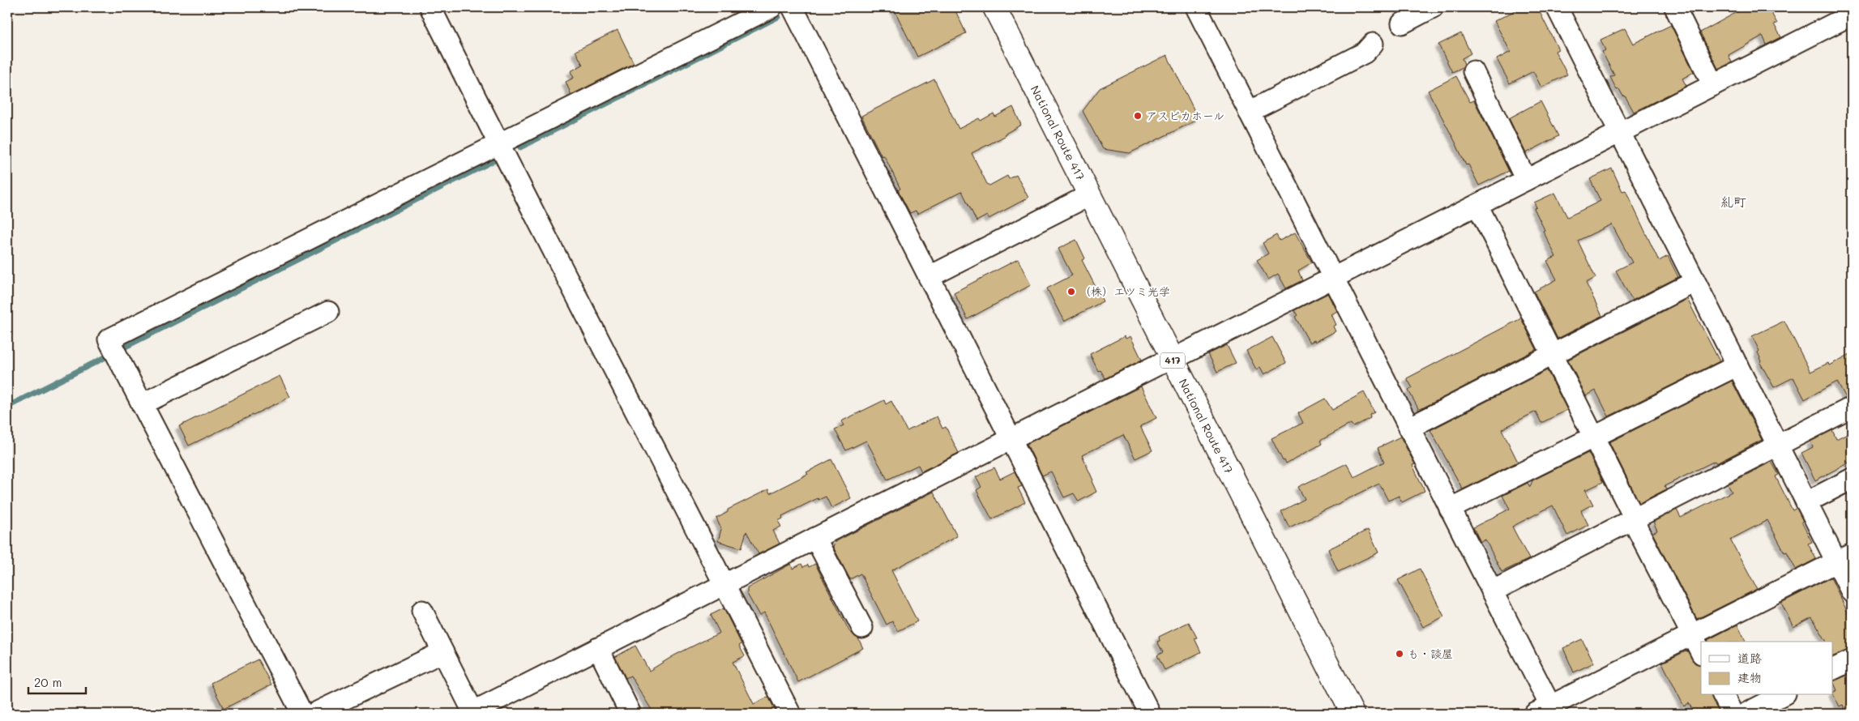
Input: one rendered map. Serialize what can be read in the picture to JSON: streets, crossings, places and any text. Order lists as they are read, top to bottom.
{
  "streets": {
    "highway": ["National Route 417", "417"]
  },
  "districts": ["糺町"],
  "places": ["アスピカホール", "（株）エツミ光学", "も・談屋"],
  "legend": ["道路", "建物"],
  "scale_bar": "20 m"
}
